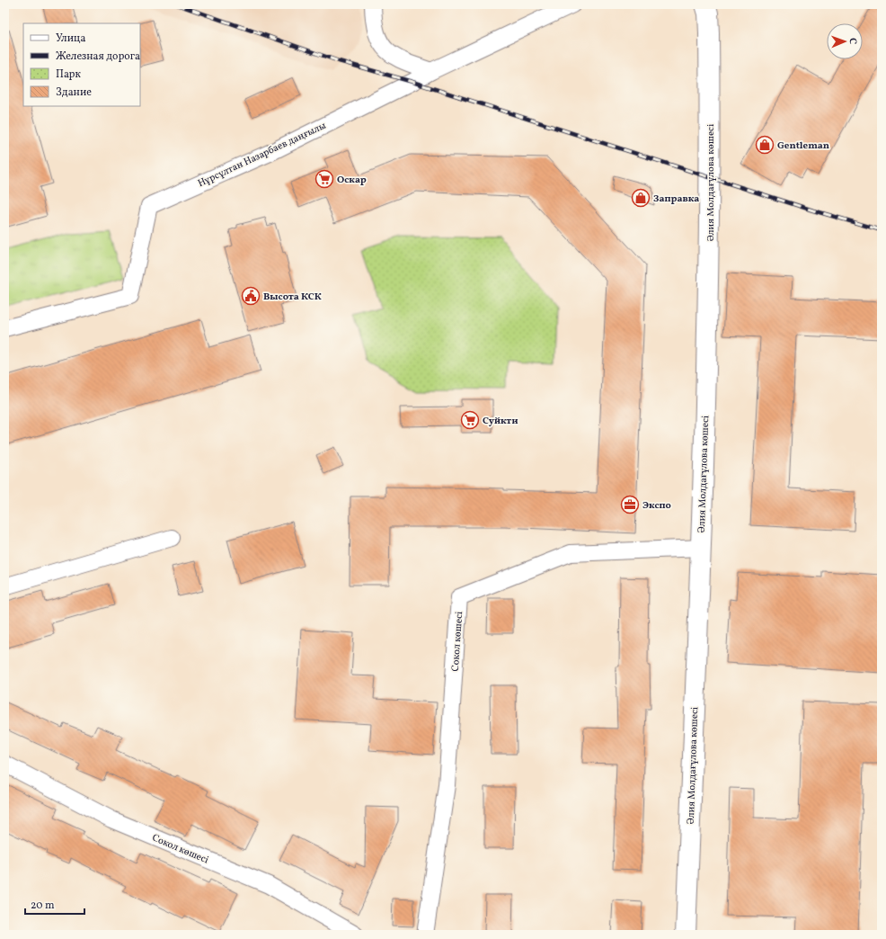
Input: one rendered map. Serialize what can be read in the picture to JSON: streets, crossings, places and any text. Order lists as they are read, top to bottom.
{
  "streets": {
    "main road": ["Әлия Молдағұлова көшесі"],
    "street": ["Нұрсұлтан Назарбаев даңғылы", "Сокол көшесі"]
  },
  "crossings": [
    ["Әлия Молдағұлова көшесі", "Сокол көшесі"]
  ],
  "places": {
    "shop": ["Gentleman", "Заправка"],
    "supermarket": ["Оскар", "Суйкти"],
    "public building": ["Высота КСК"],
    "office": ["Экспо"]
  },
  "legend": [
    "Улица",
    "Железная дорога",
    "Парк",
    "Здание"
  ],
  "scale_bar": "20 m",
  "north": "right"
}
